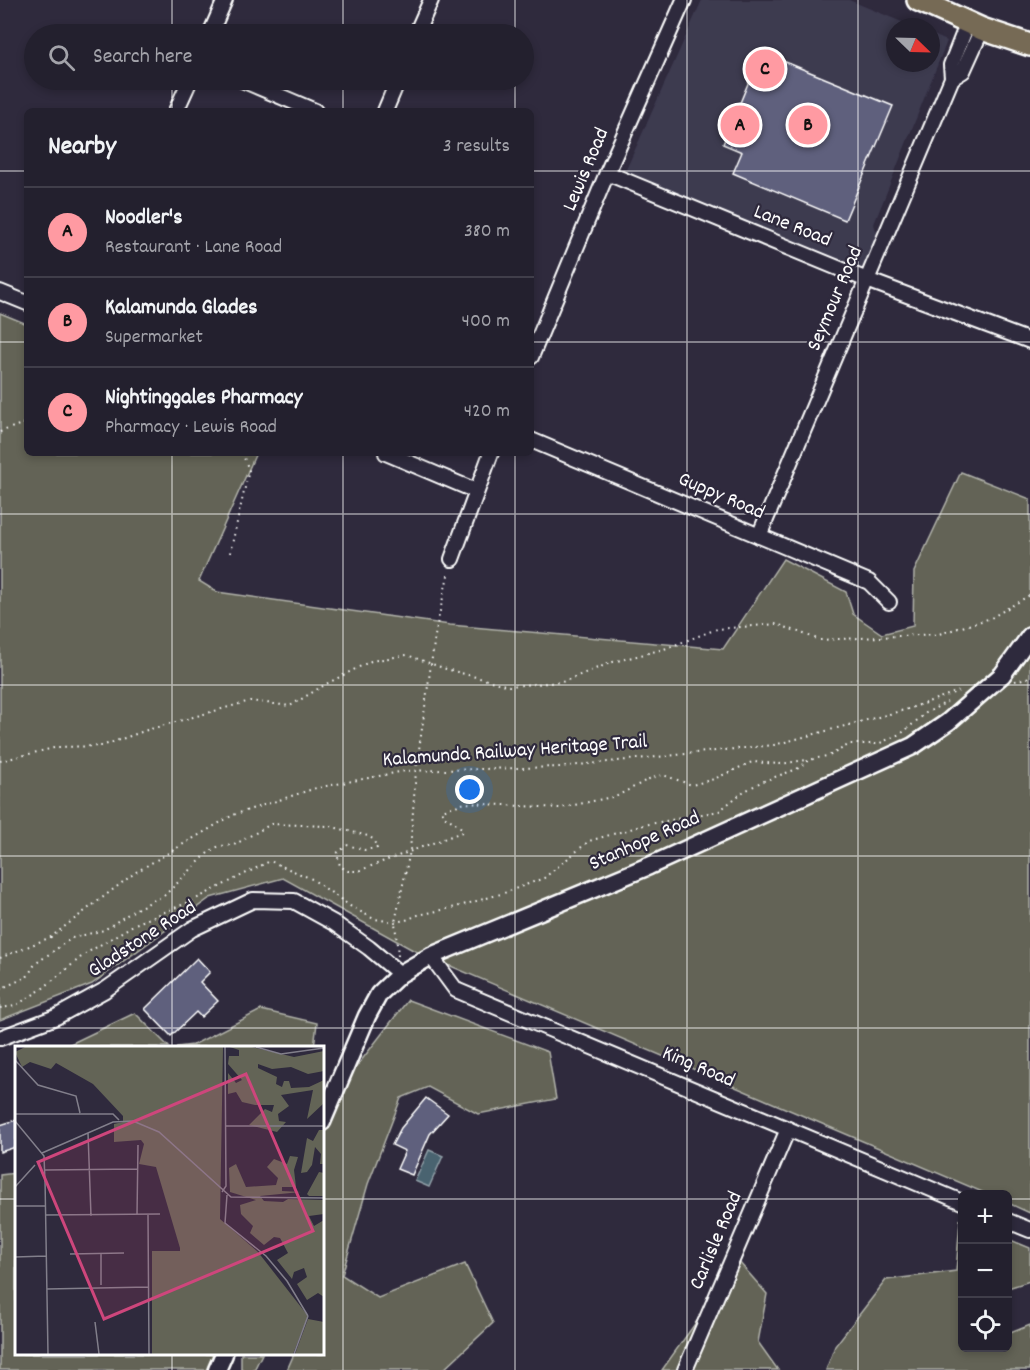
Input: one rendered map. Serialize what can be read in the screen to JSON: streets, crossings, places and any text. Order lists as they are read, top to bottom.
{
  "streets": {
    "street": [
      "Lewis Road",
      "Lane Road",
      "Seymour Road",
      "Guppy Road",
      "Stanhope Road",
      "Gladstone Road",
      "King Road",
      "Carlisle Road"
    ],
    "path": ["Kalamunda Railway Heritage Trail"]
  },
  "crossings": [
    ["Lewis Road", "Lane Road"],
    ["Lane Road", "Seymour Road"],
    ["Seymour Road", "Guppy Road"],
    ["Stanhope Road", "Gladstone Road"],
    ["Stanhope Road", "King Road"],
    ["King Road", "Carlisle Road"]
  ],
  "north": "bottom right",
  "page": {
    "search": "Search here",
    "pins": ["C", "A", "B"],
    "heading": ["Nearby", "3 results"],
    "list": [
      {
        "mark": "A",
        "name": "Noodler's",
        "note": "Restaurant · Lane Road",
        "value": "380 m"
      },
      {
        "mark": "B",
        "name": "Kalamunda Glades",
        "note": "Supermarket",
        "value": "400 m"
      },
      {
        "mark": "C",
        "name": "Nightinggales Pharmacy",
        "note": "Pharmacy · Lewis Road",
        "value": "420 m"
      }
    ],
    "map_buttons": ["+", "−"]
  }
}
